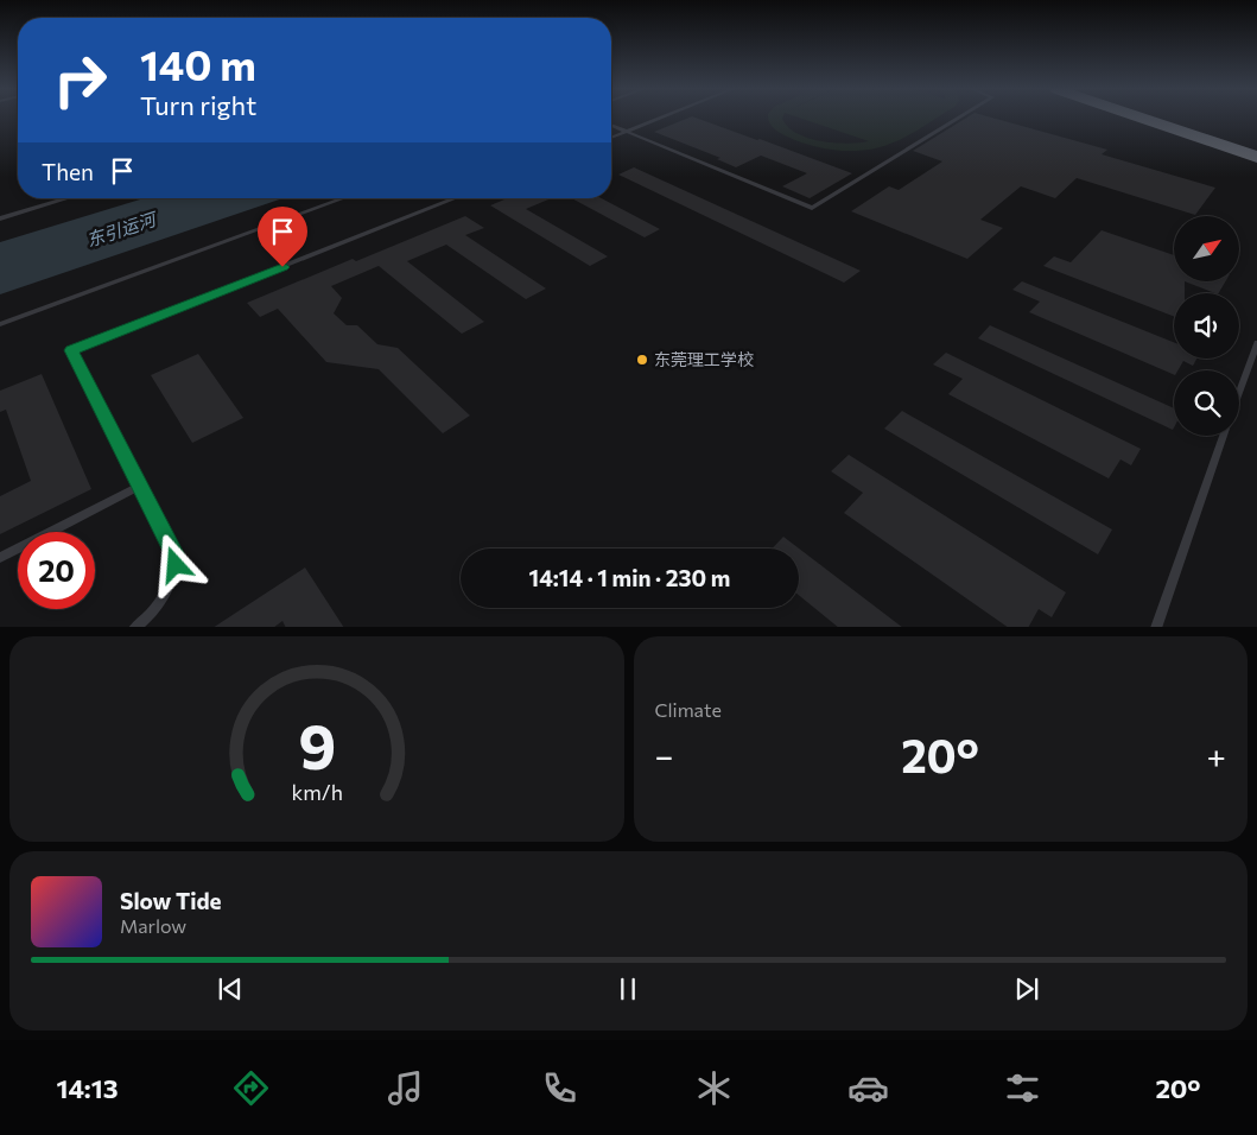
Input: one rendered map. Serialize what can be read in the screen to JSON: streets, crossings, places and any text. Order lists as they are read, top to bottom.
{
  "water": ["东引运河"],
  "places": ["东莞理工学校"],
  "north": "top right",
  "page": {
    "turn": ["140 m", "Turn right"],
    "then": "Then",
    "limit": "20",
    "trip": "14:14 · 1 min · 230 m",
    "tile": "Climate",
    "heat": ["−", "20°", "+"],
    "song": ["Slow Tide", "Marlow"],
    "tabs": ["14:13", "20°"],
    "gauge": ["9", "km/h"]
  }
}
